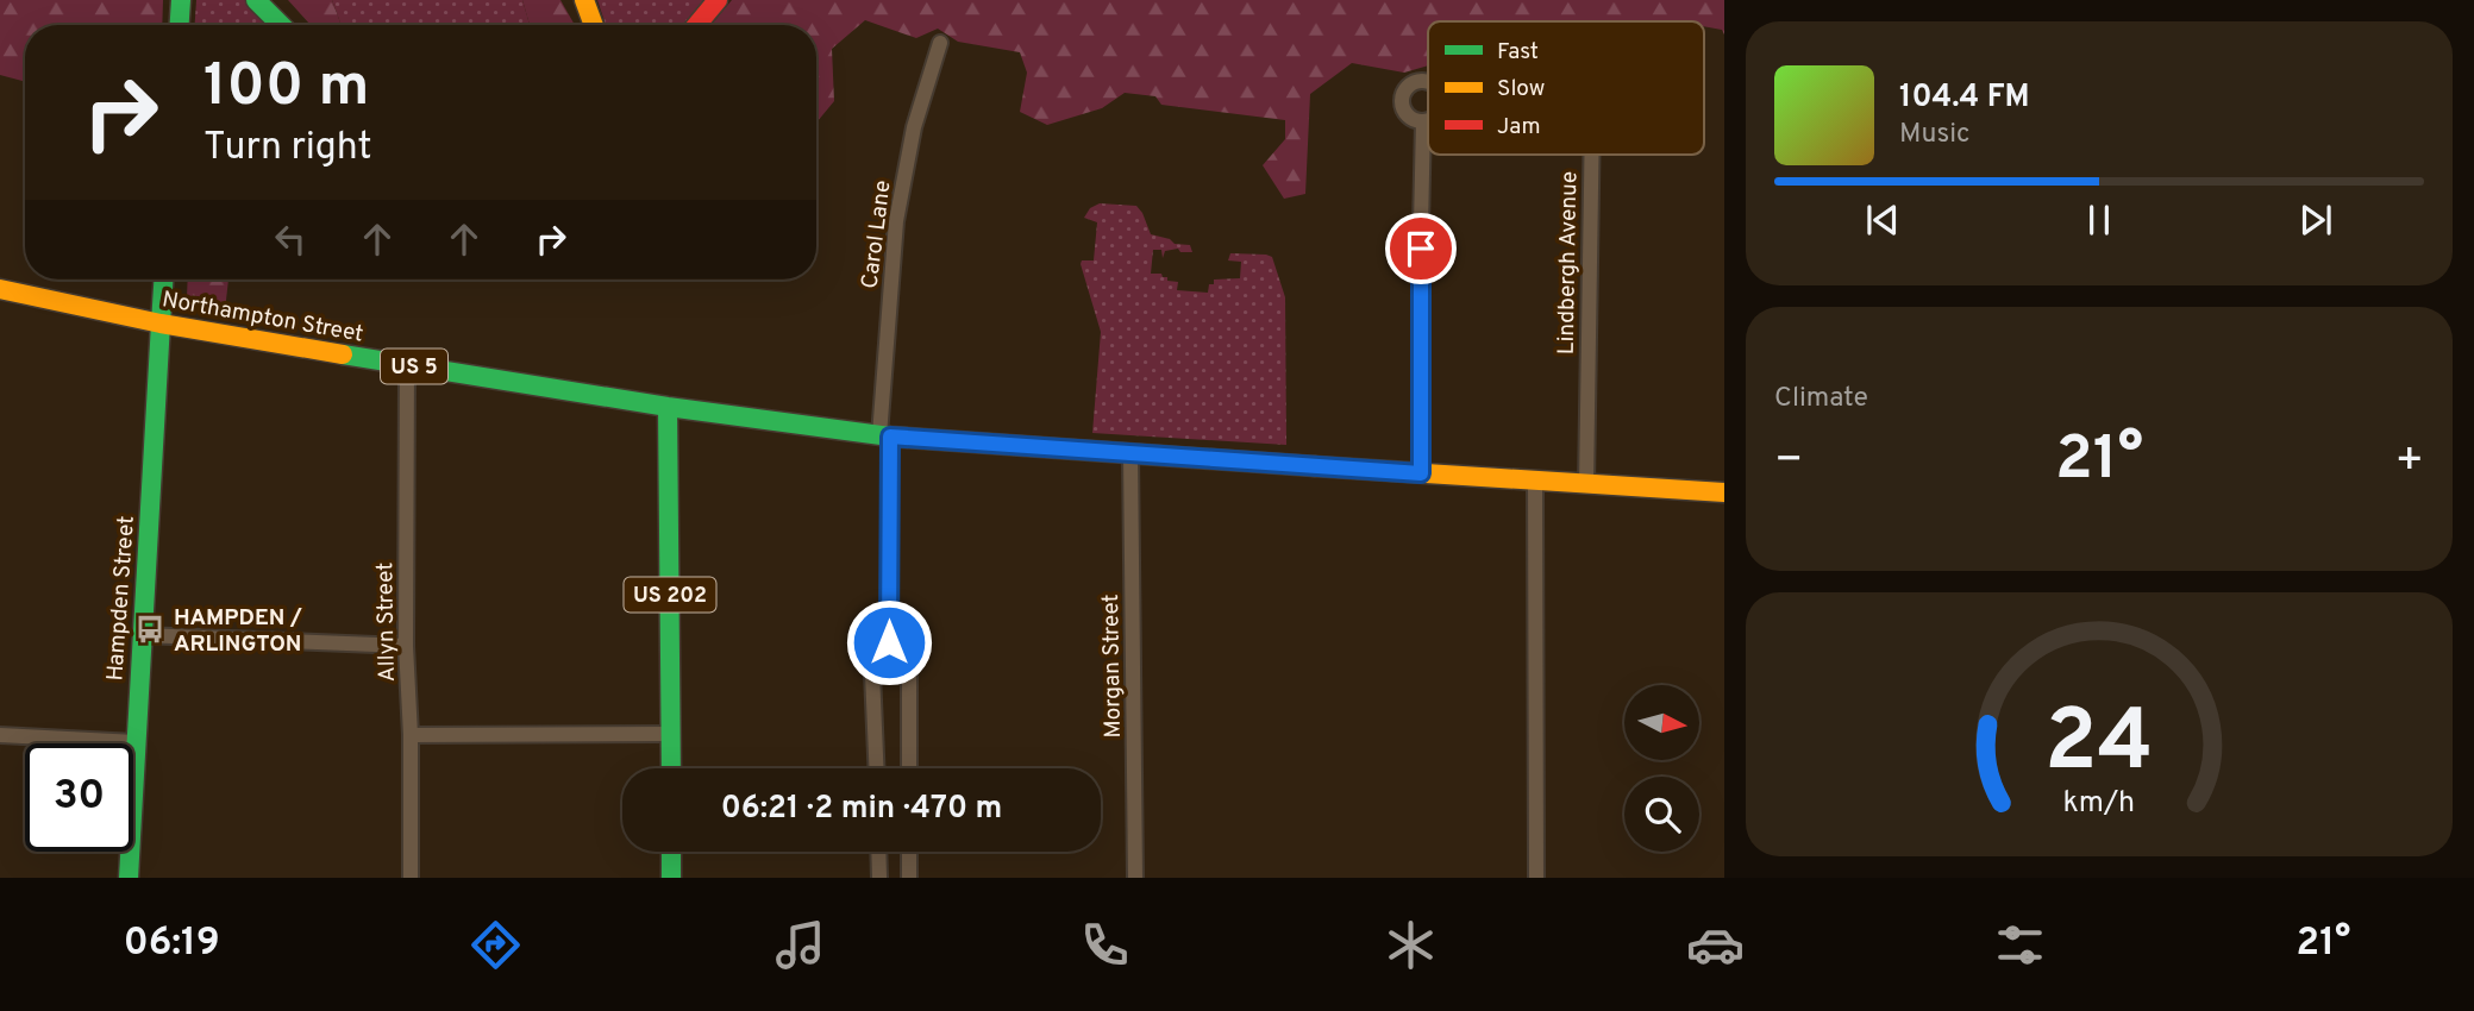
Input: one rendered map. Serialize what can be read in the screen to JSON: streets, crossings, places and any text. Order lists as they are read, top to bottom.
{
  "streets": {
    "main road": [
      "Northampton Street",
      "US 5",
      "US 202",
      "Hampden Street"
    ],
    "street": [
      "Carol Lane",
      "Lindbergh Avenue",
      "Allyn Street",
      "Morgan Street"
    ]
  },
  "crossings": [
    ["Carol Lane", "US 5"],
    ["Lindbergh Avenue", "US 5"],
    ["Northampton Street", "US 5"],
    ["Northampton Street", "US 202"],
    ["Northampton Street", "Hampden Street"],
    ["Northampton Street", "Allyn Street"],
    ["US 5", "US 202"],
    ["US 5", "Morgan Street"]
  ],
  "places": {
    "bus stop": ["HAMPDEN / ARLINGTON"]
  },
  "legend": ["Fast", "Slow", "Jam"],
  "north": "right",
  "page": {
    "turn": ["100 m", "Turn right"],
    "song": ["104.4 FM", "Music"],
    "tile": "Climate",
    "heat": ["−", "21°", "+"],
    "limit": "30",
    "trip": "06:21 · 2 min · 470 m",
    "tabs": ["06:19", "21°"],
    "gauge": ["24", "km/h"]
  }
}
